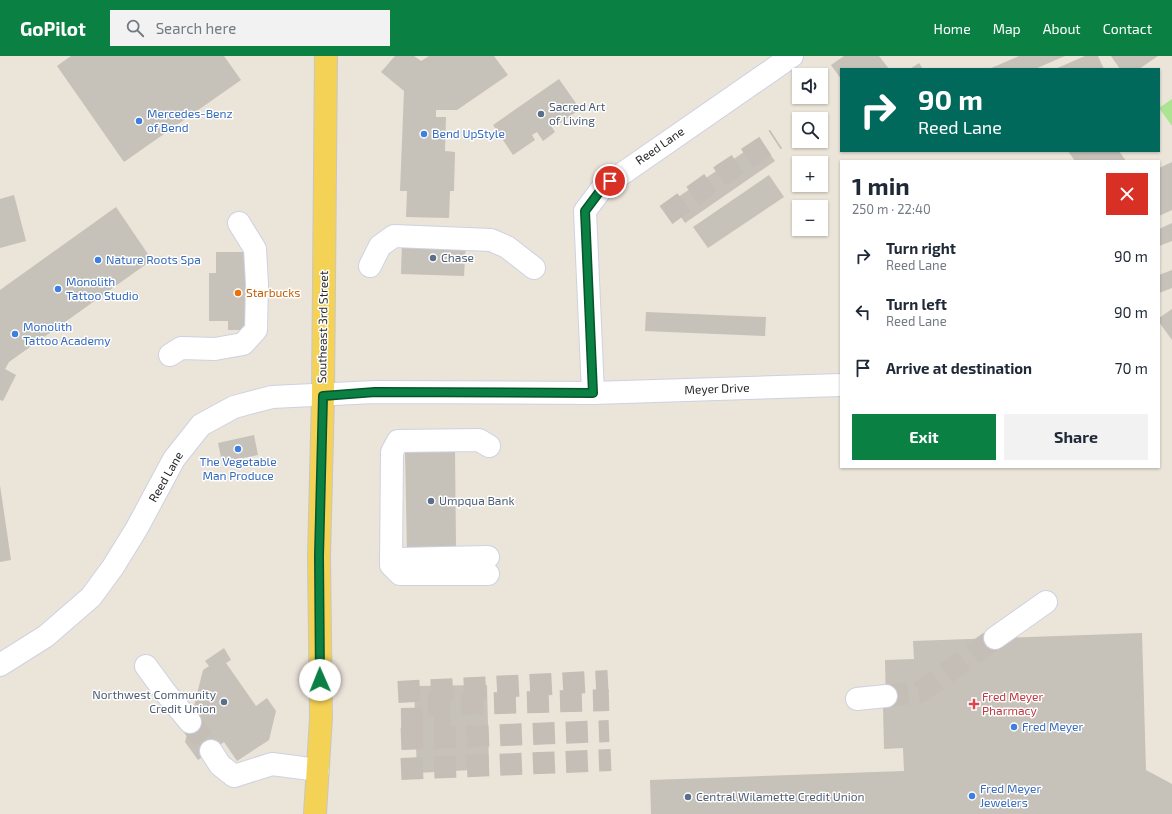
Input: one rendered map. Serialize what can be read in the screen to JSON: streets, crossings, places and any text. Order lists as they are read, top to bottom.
{
  "streets": {
    "main road": ["Southeast 3rd Street"],
    "street": ["Reed Lane", "Meyer Drive"]
  },
  "crossings": [
    ["Reed Lane", "Southeast 3rd Street"],
    ["Reed Lane", "Meyer Drive"]
  ],
  "places": {
    "other": [
      "Sacred Art of Living",
      "Mercedes-Benz of Bend",
      "Bend UpStyle",
      "Chase",
      "Nature Roots Spa",
      "Monolith Tattoo Studio",
      "Starbucks",
      "Monolith Tattoo Academy",
      "The Vegetable Man Produce",
      "Umpqua Bank",
      "Northwest Community Credit Union",
      "Fred Meyer",
      "Fred Meyer Jewelers",
      "Central Wilamette Credit Union"
    ],
    "health": ["Fred Meyer Pharmacy"]
  },
  "page": {
    "header": "GoPilot",
    "search": "Search here",
    "nav": [
      "Home",
      "Map",
      "About",
      "Contact"
    ],
    "map_buttons": ["+", "−"],
    "turn": ["90 m", "Reed Lane"],
    "heading": ["1 min", "250 m · 22:40"],
    "list": [
      {
        "name": "Turn right",
        "note": "Reed Lane",
        "value": "90 m"
      },
      {
        "name": "Turn left",
        "note": "Reed Lane",
        "value": "90 m"
      },
      {
        "name": "Arrive at destination",
        "value": "70 m"
      }
    ],
    "buttons": ["Exit", "Share"]
  }
}
